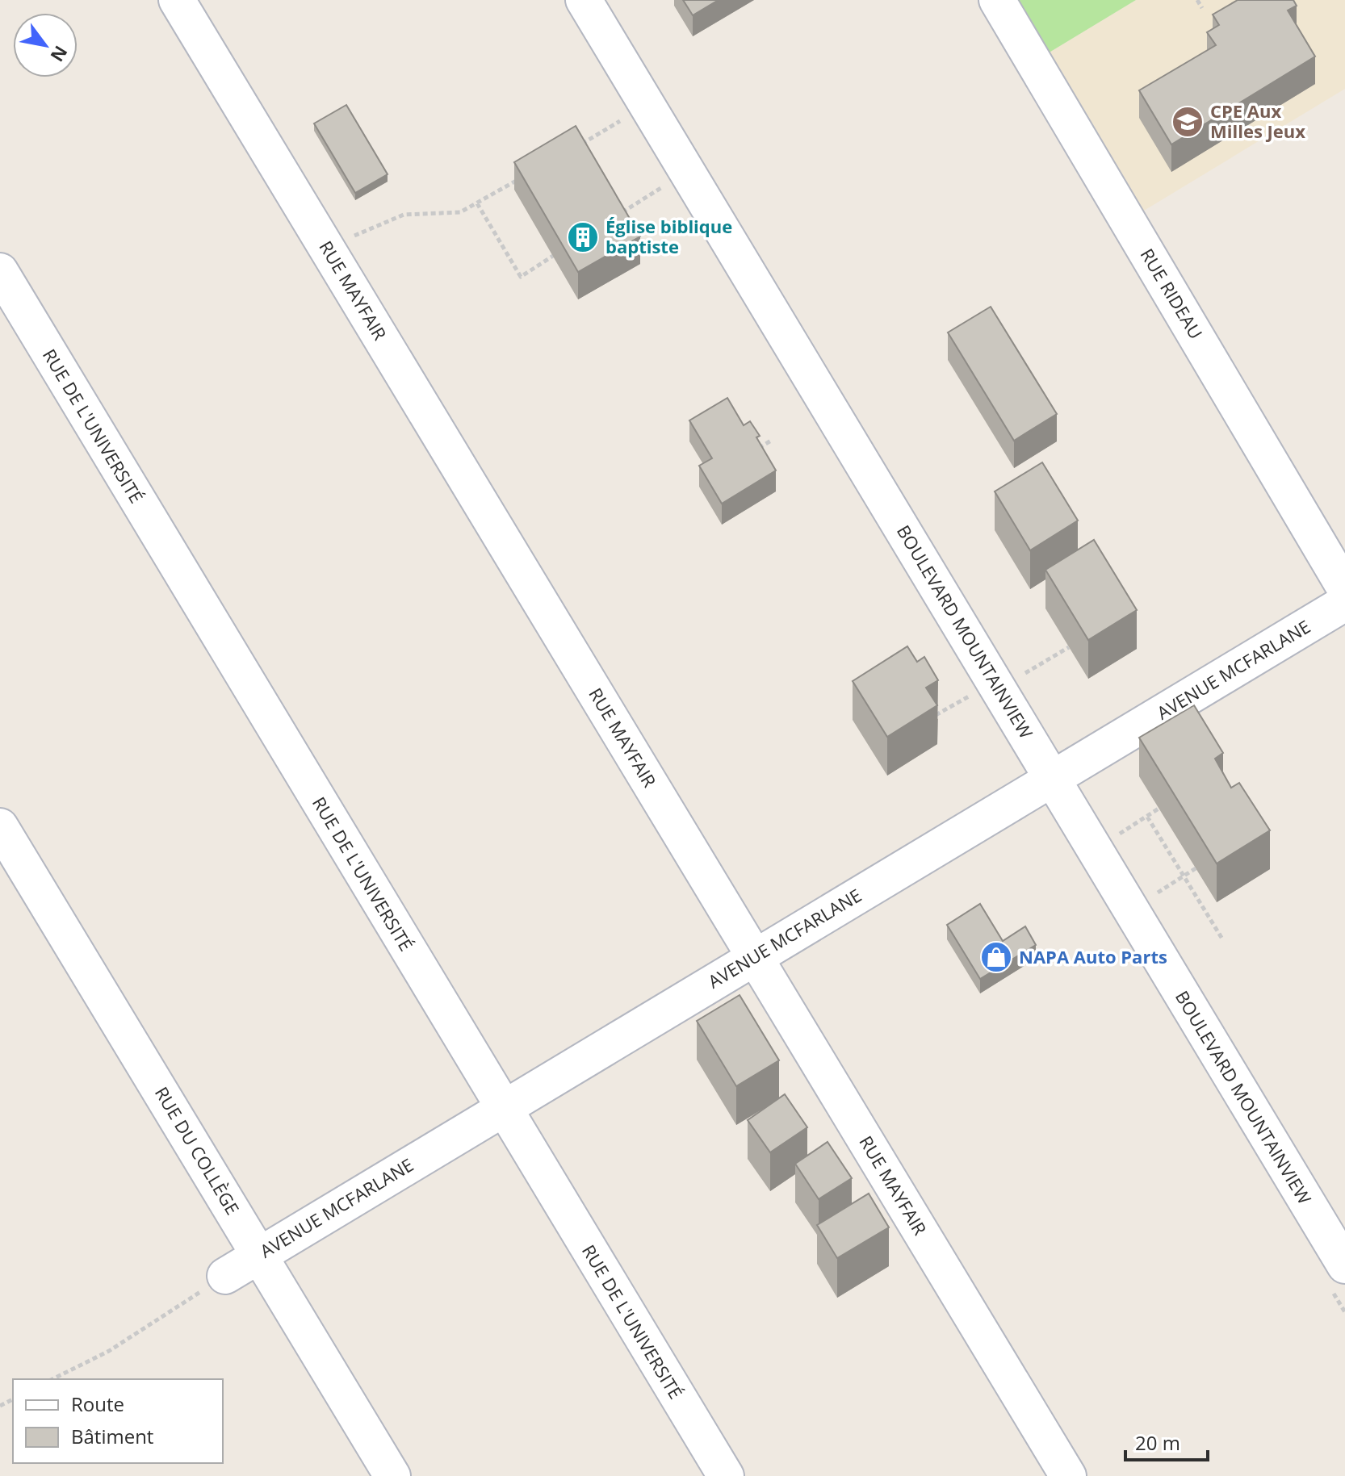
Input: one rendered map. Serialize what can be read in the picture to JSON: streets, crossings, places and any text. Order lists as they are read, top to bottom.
{
  "streets": {
    "street": [
      "RUE MAYFAIR",
      "RUE RIDEAU",
      "RUE DE L'UNIVERSITÉ",
      "BOULEVARD MOUNTAINVIEW",
      "AVENUE MCFARLANE",
      "RUE DU COLLÈGE"
    ]
  },
  "crossings": [
    ["RUE MAYFAIR", "AVENUE MCFARLANE"],
    ["RUE DE L'UNIVERSITÉ", "AVENUE MCFARLANE"],
    ["BOULEVARD MOUNTAINVIEW", "AVENUE MCFARLANE"],
    ["AVENUE MCFARLANE", "RUE DU COLLÈGE"]
  ],
  "places": {
    "school or university": ["CPE Aux Milles Jeux"],
    "building": ["Église biblique baptiste"],
    "shop": ["NAPA Auto Parts"]
  },
  "legend": ["Route", "Bâtiment"],
  "scale_bar": "20 m",
  "north": "bottom right"
}
